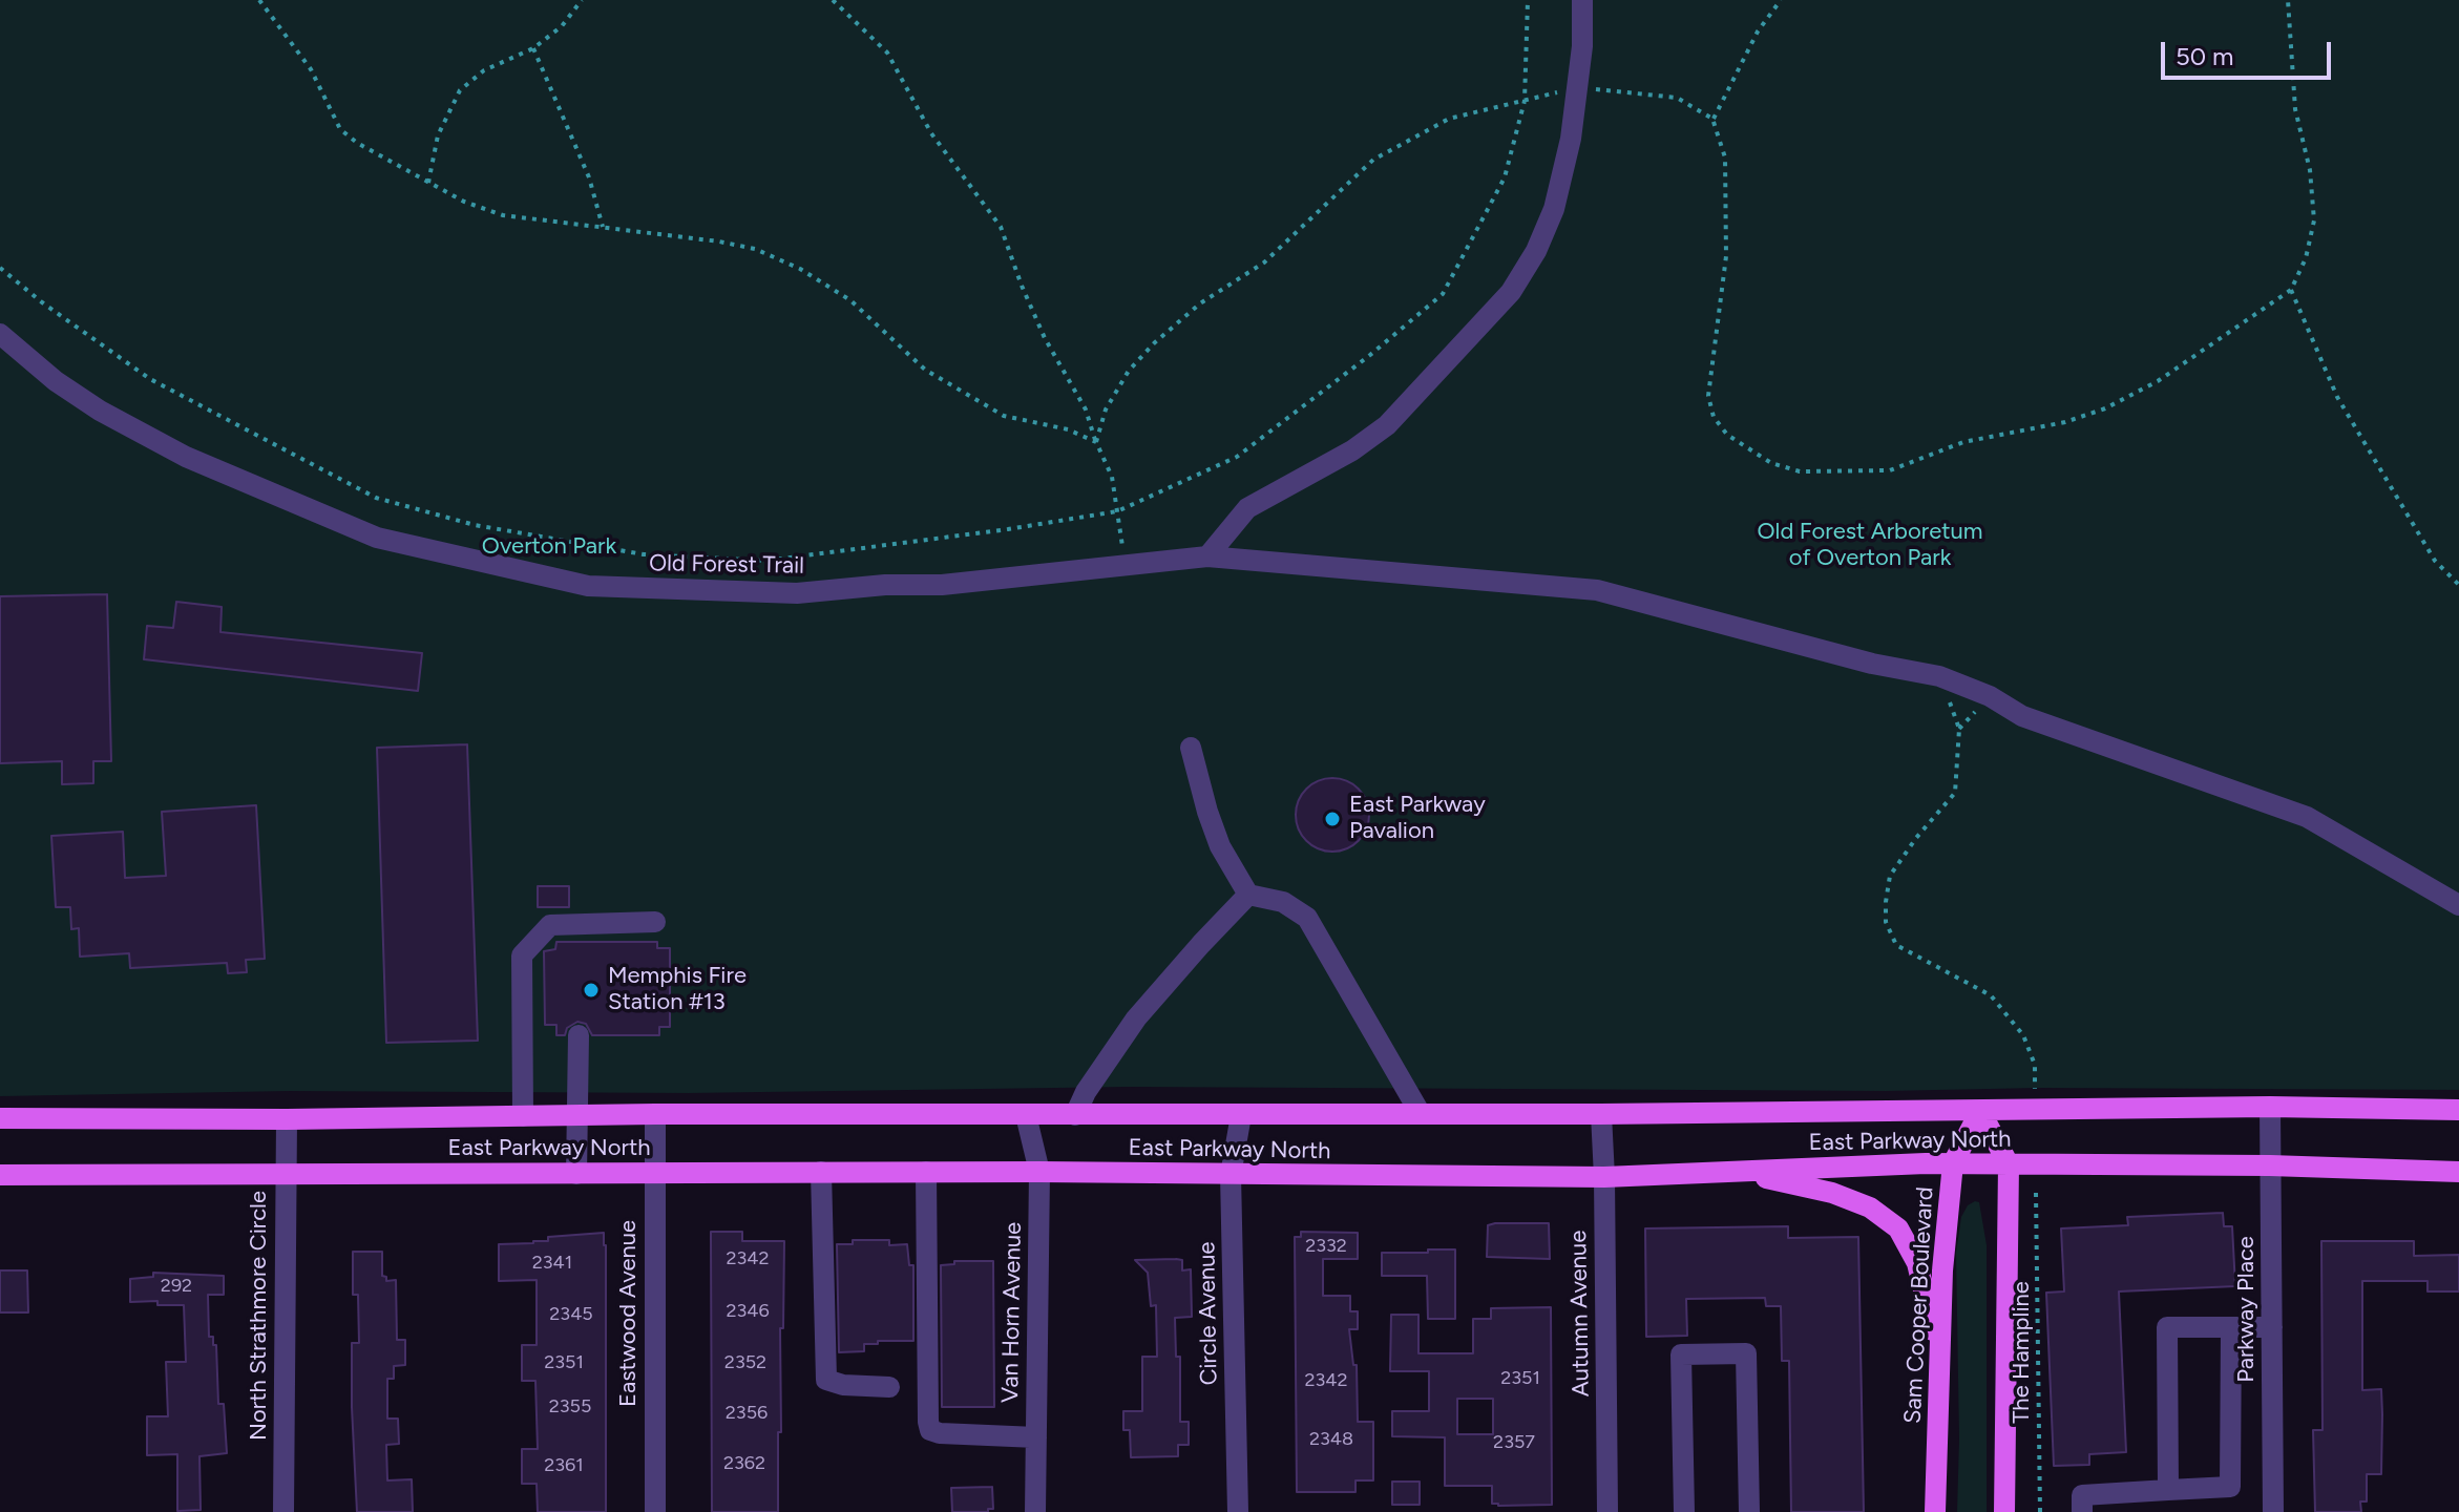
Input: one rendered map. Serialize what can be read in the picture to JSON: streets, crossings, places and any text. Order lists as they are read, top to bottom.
{
  "streets": {
    "main road": ["East Parkway North", "Sam Cooper Boulevard"],
    "street": [
      "Old Forest Trail",
      "Parkway Place",
      "Van Horn Avenue",
      "Eastwood Avenue",
      "Circle Avenue",
      "Autumn Avenue",
      "North Strathmore Circle"
    ],
    "path": ["The Hampline"]
  },
  "crossings": [
    ["East Parkway North", "Sam Cooper Boulevard"],
    ["East Parkway North", "Parkway Place"],
    ["East Parkway North", "Van Horn Avenue"],
    ["East Parkway North", "Eastwood Avenue"],
    ["East Parkway North", "Circle Avenue"],
    ["East Parkway North", "Autumn Avenue"],
    ["East Parkway North", "North Strathmore Circle"]
  ],
  "parks": ["Old Forest Arboretum of Overton Park", "Overton Park"],
  "places": ["East Parkway Pavalion", "Memphis Fire Station #13"],
  "house_numbers": [
    "2332",
    "2342",
    "2341",
    "292",
    "2346",
    "2345",
    "2351",
    "2352",
    "2351",
    "2342",
    "2355",
    "2356",
    "2348",
    "2357",
    "2362",
    "2361"
  ],
  "scale_bar": "50 m"
}
